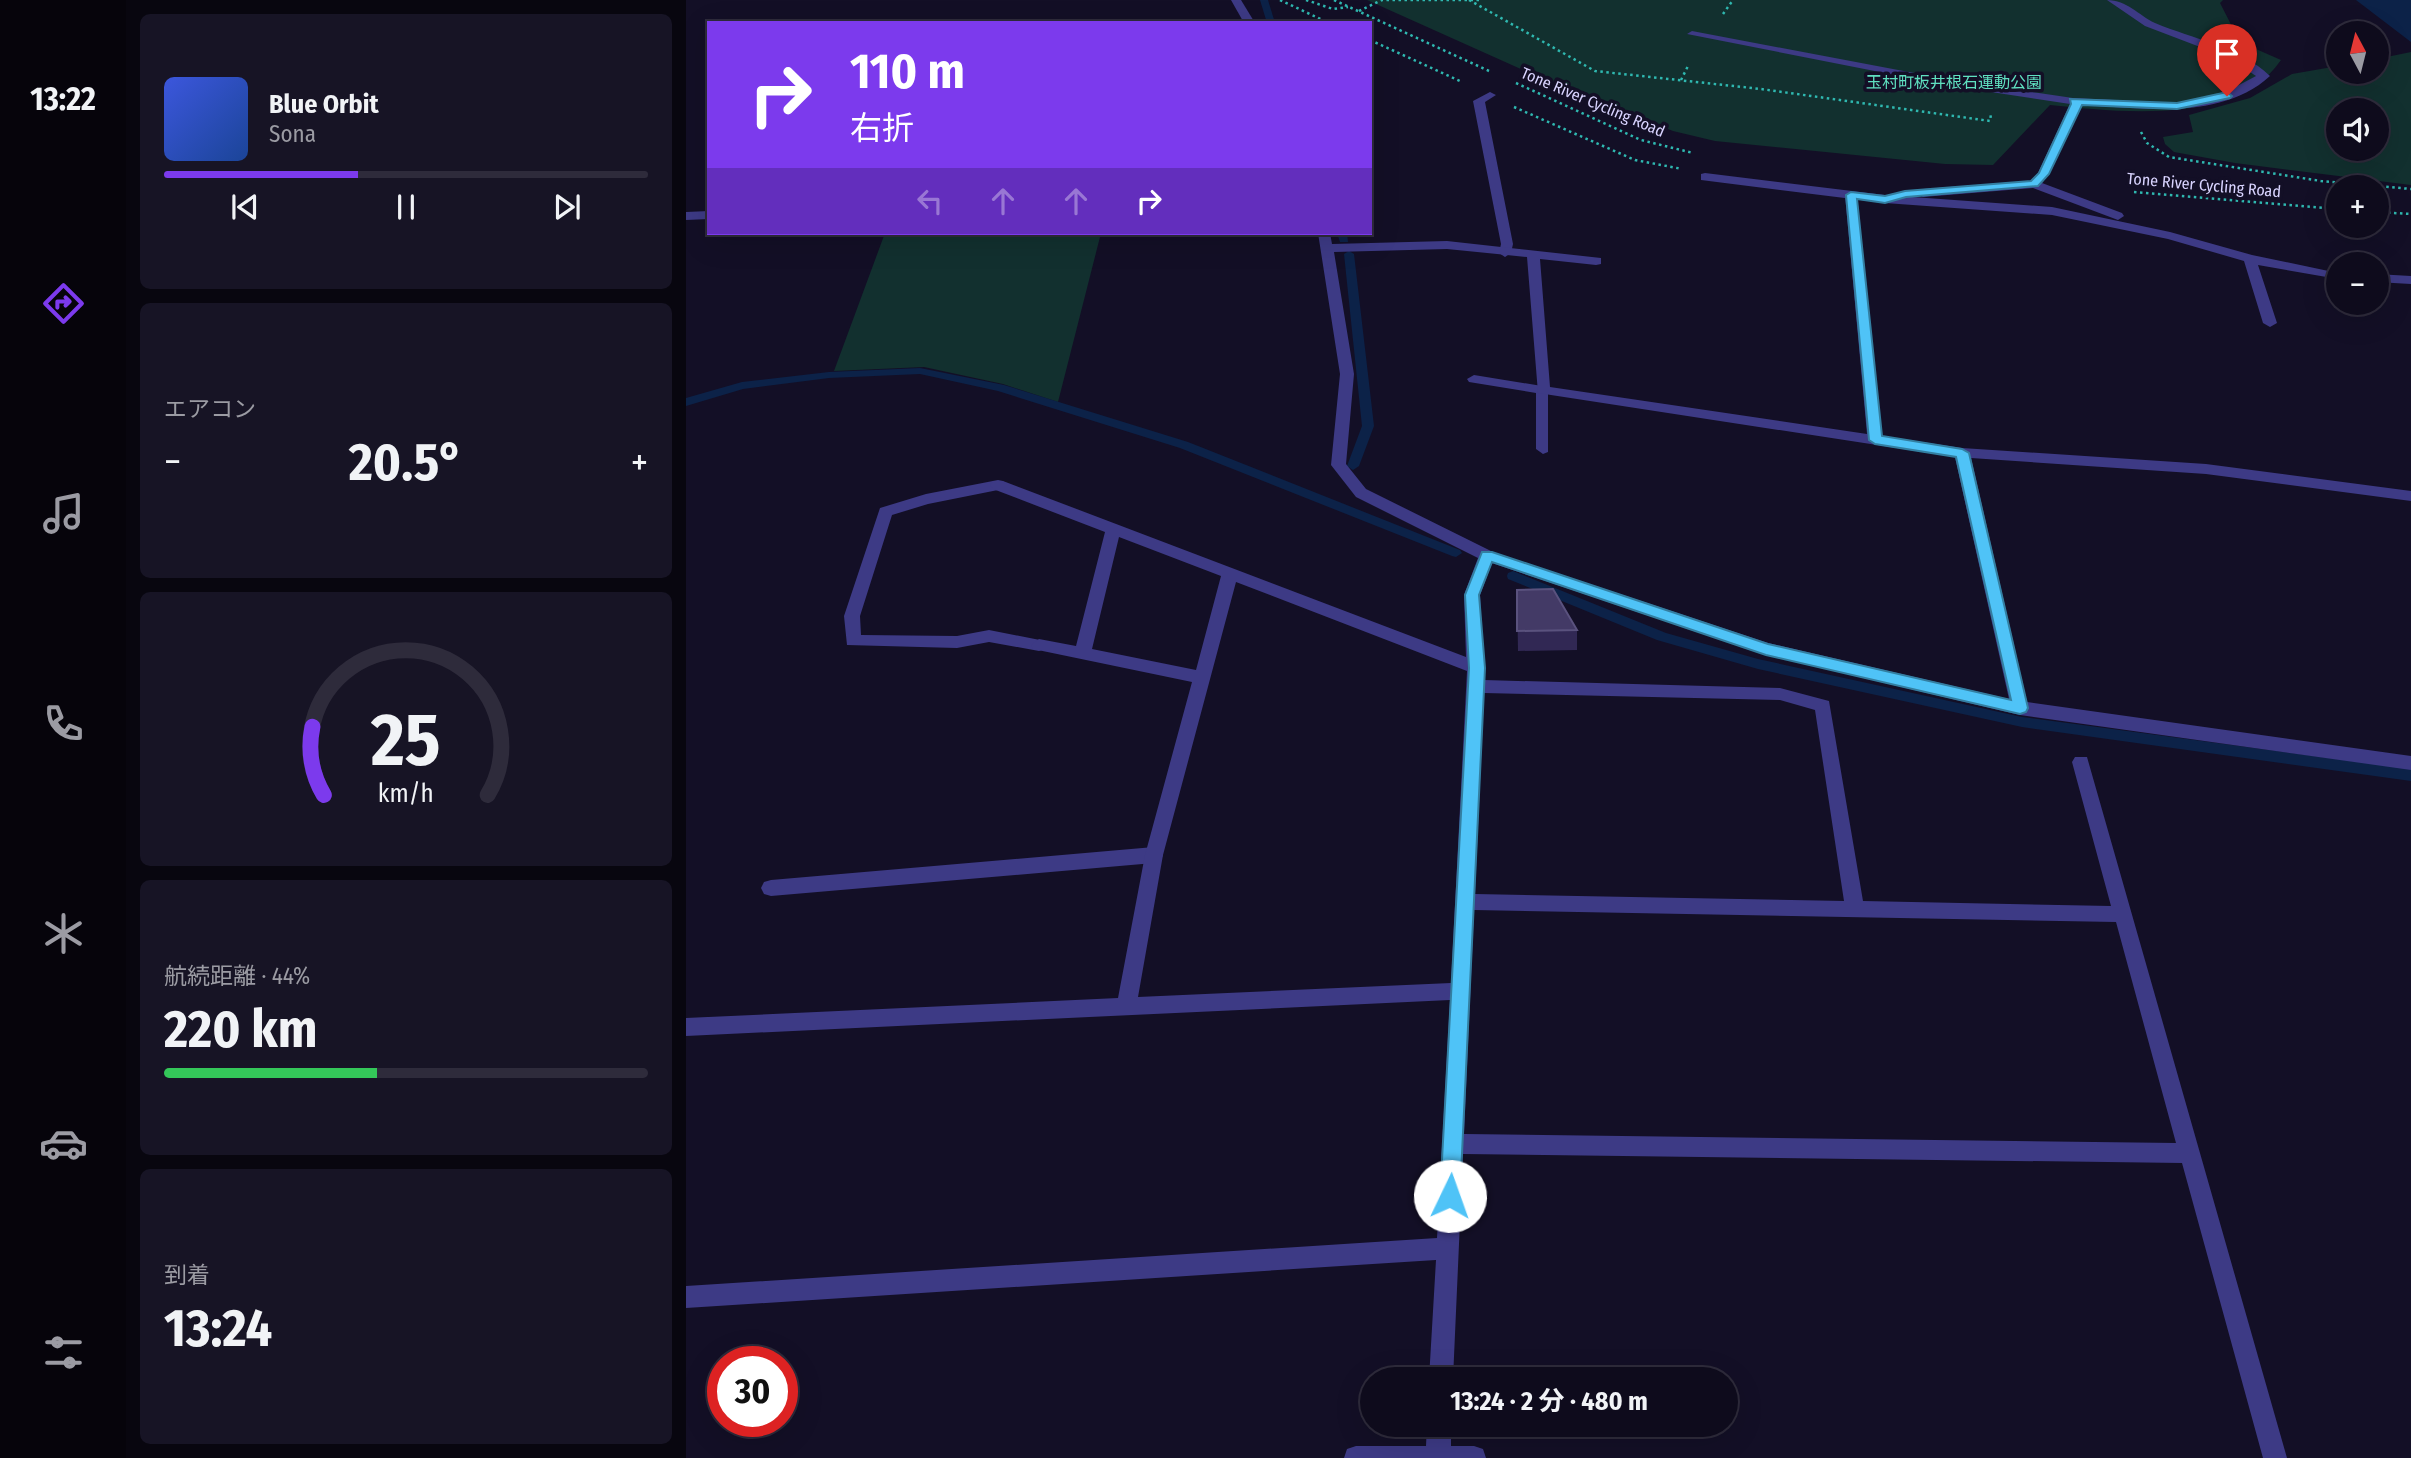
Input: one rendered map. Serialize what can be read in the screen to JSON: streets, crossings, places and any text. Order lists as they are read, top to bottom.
{
  "streets": {
    "path": ["Tone River Cycling Road"]
  },
  "parks": ["玉村町板井根石運動公園"],
  "north": "top",
  "page": {
    "tabs": "13:22",
    "map_buttons": ["+", "−"],
    "turn": ["110 m", "右折"],
    "song": ["Blue Orbit", "Sona"],
    "tile": [
      "エアコン",
      ["航続距離 · 44%", "220 km"],
      ["到着", "13:24"]
    ],
    "heat": ["−", "20.5°", "+"],
    "limit": "30",
    "trip": "13:24 · 2 分 · 480 m",
    "gauge": ["25", "km/h"]
  }
}
